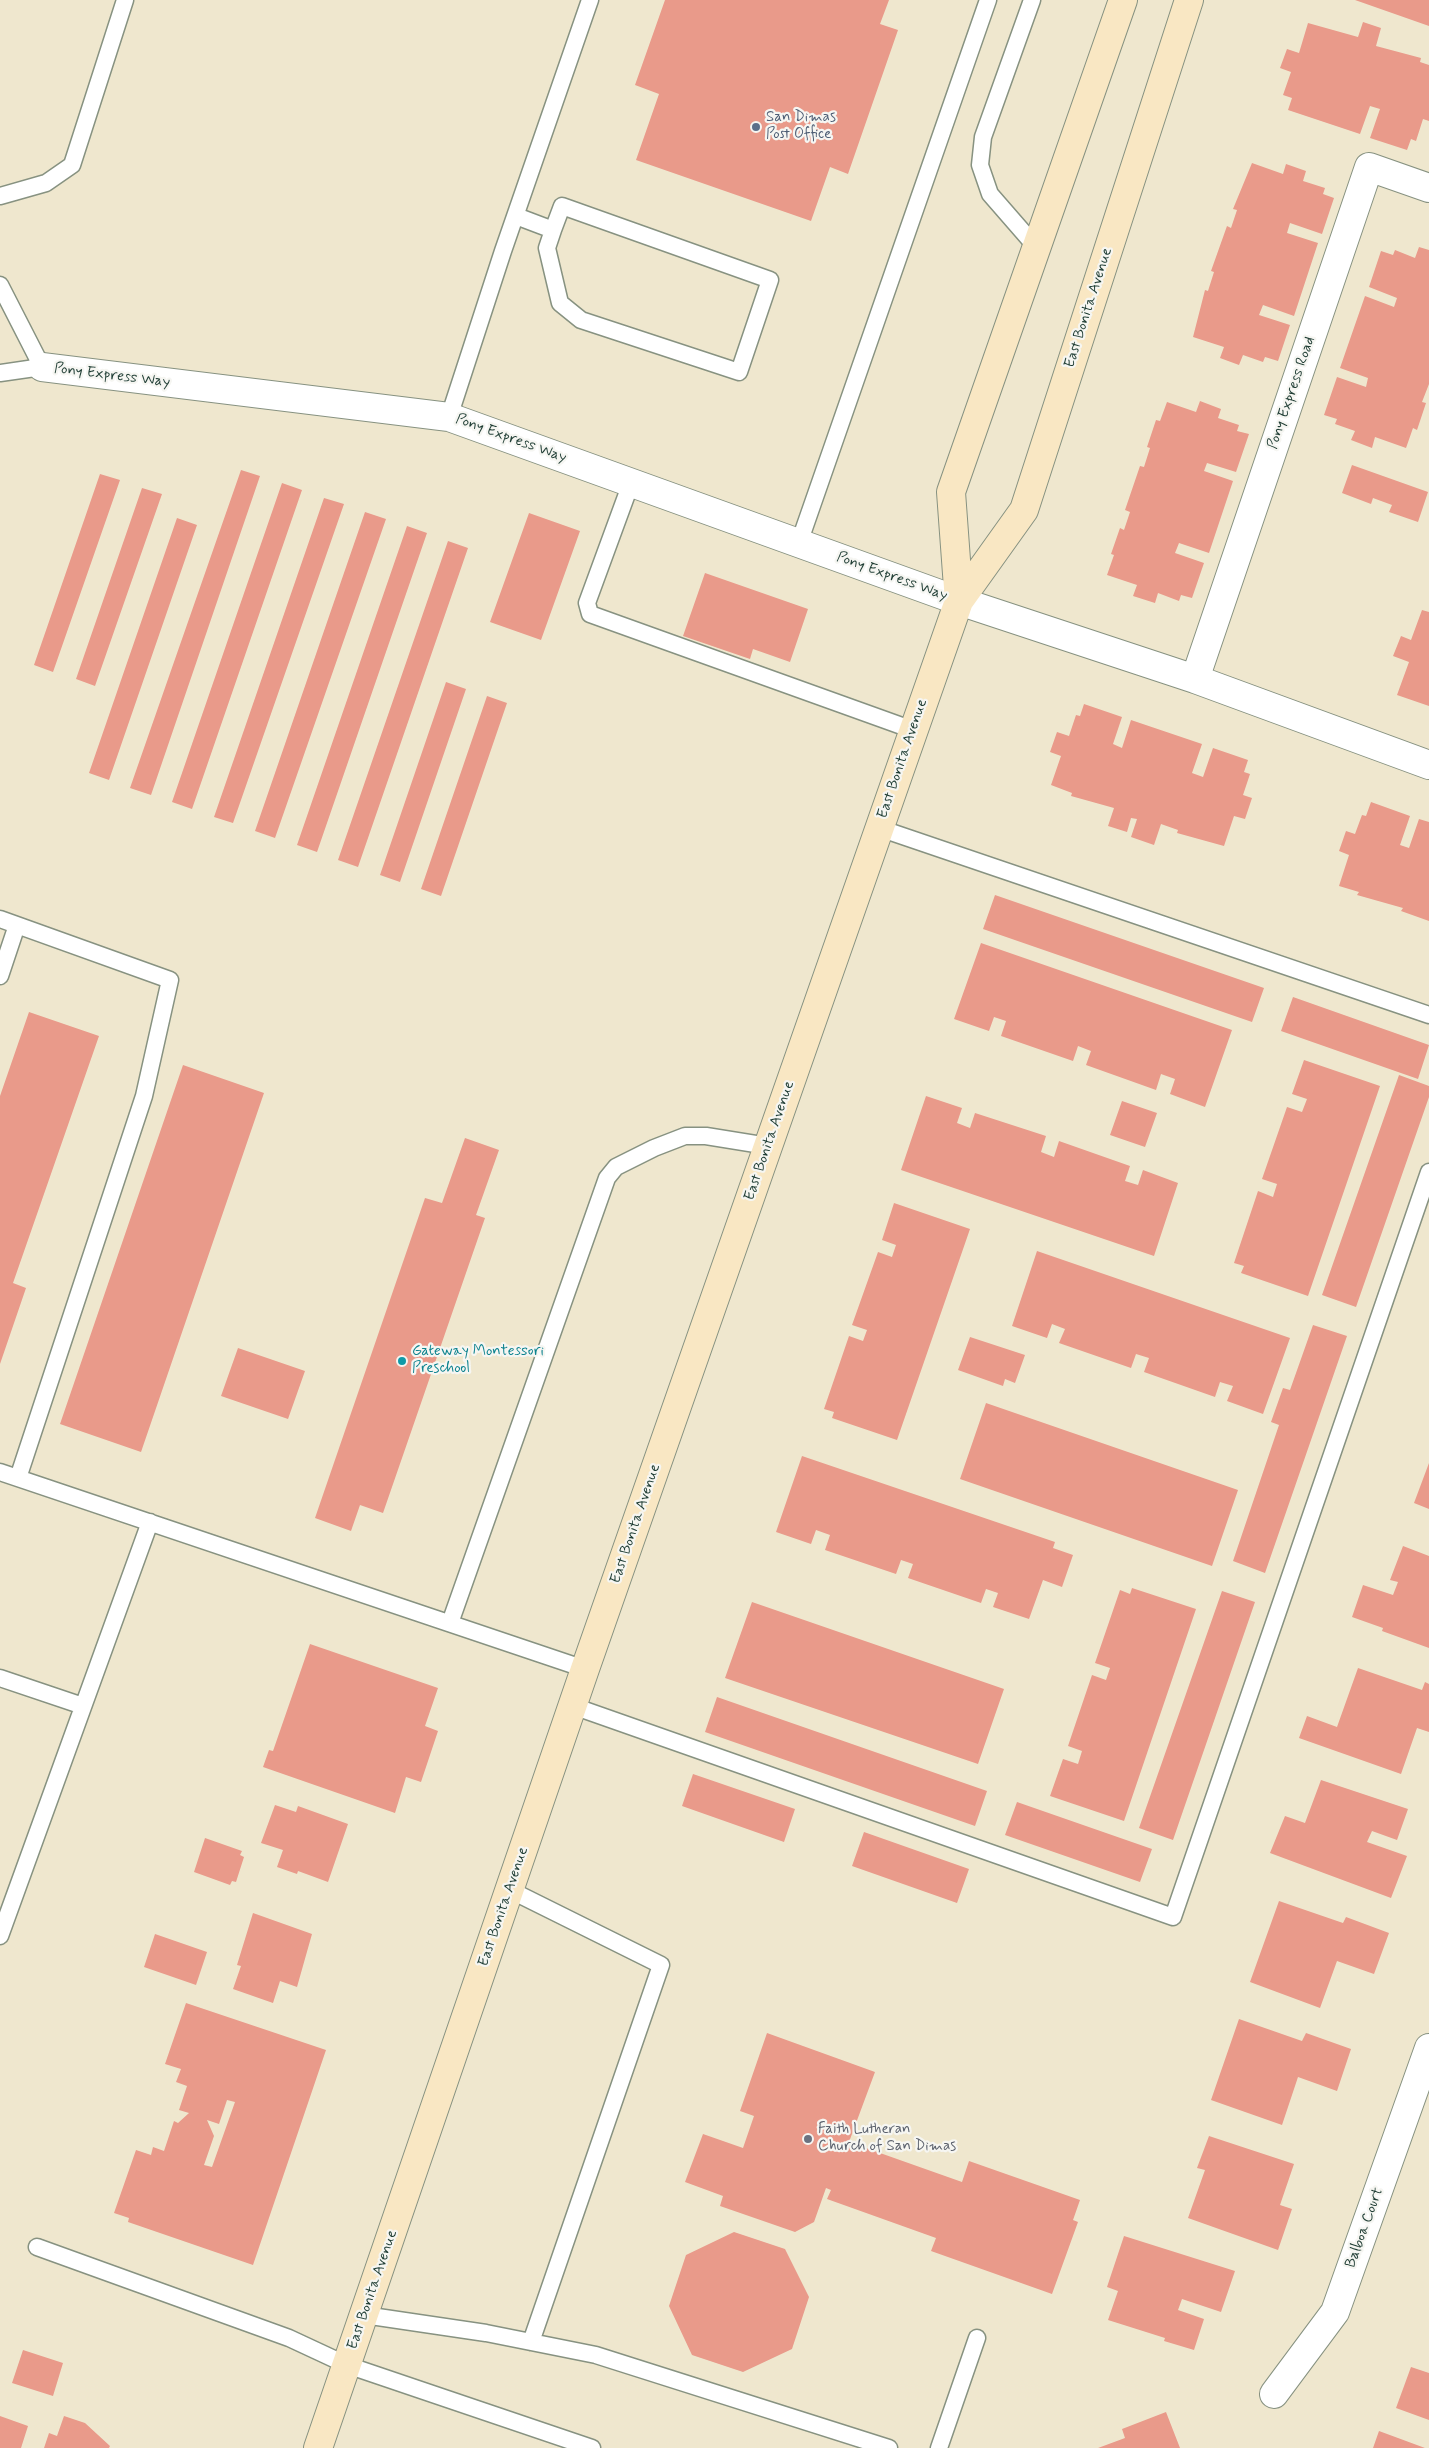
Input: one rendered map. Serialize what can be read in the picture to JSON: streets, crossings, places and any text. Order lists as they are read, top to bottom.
{
  "streets": {
    "main road": ["East Bonita Avenue"],
    "street": ["Pony Express Way", "Pony Express Road", "Balboa Court"]
  },
  "crossings": [
    ["East Bonita Avenue", "Pony Express Way"]
  ],
  "places": ["San Dimas Post Office", "Gateway Montessori Preschool", "Faith Lutheran Church of San Dimas"]
}
